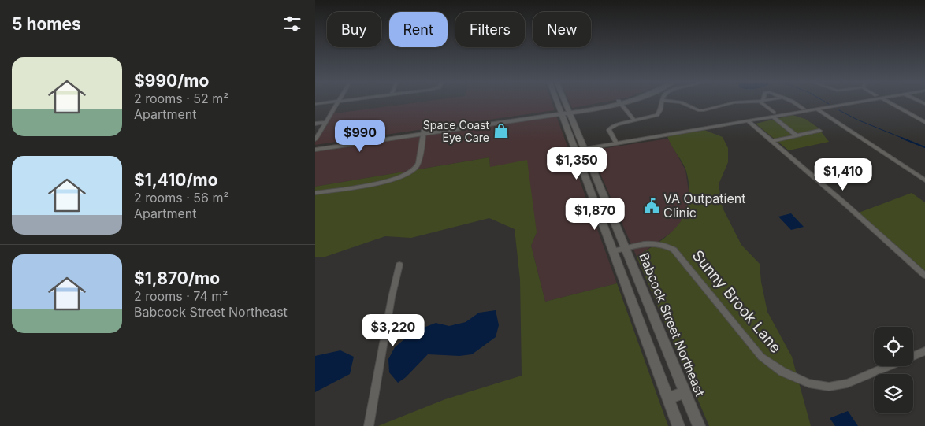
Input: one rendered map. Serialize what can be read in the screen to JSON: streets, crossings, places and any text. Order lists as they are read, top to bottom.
{
  "streets": {
    "main road": ["Babcock Street Northeast"],
    "street": ["Sunny Brook Lane"]
  },
  "crossings": [
    ["Sunny Brook Lane", "Babcock Street Northeast"]
  ],
  "places": {
    "shop": ["Space Coast Eye Care"],
    "public building": ["VA Outpatient Clinic"]
  },
  "page": {
    "heading": "5 homes",
    "chip": [
      "Buy",
      "Rent",
      "Filters",
      "New"
    ],
    "list": [
      {
        "name": "$990/mo",
        "note": "2 rooms · 52 m² · Apartment"
      },
      {
        "name": "$1,410/mo",
        "note": "2 rooms · 56 m² · Apartment"
      },
      {
        "name": "$1,870/mo",
        "note": "2 rooms · 74 m² · Babcock Street Northeast"
      }
    ],
    "price": [
      "$990",
      "$1,350",
      "$1,410",
      "$1,870",
      "$3,220"
    ]
  }
}
